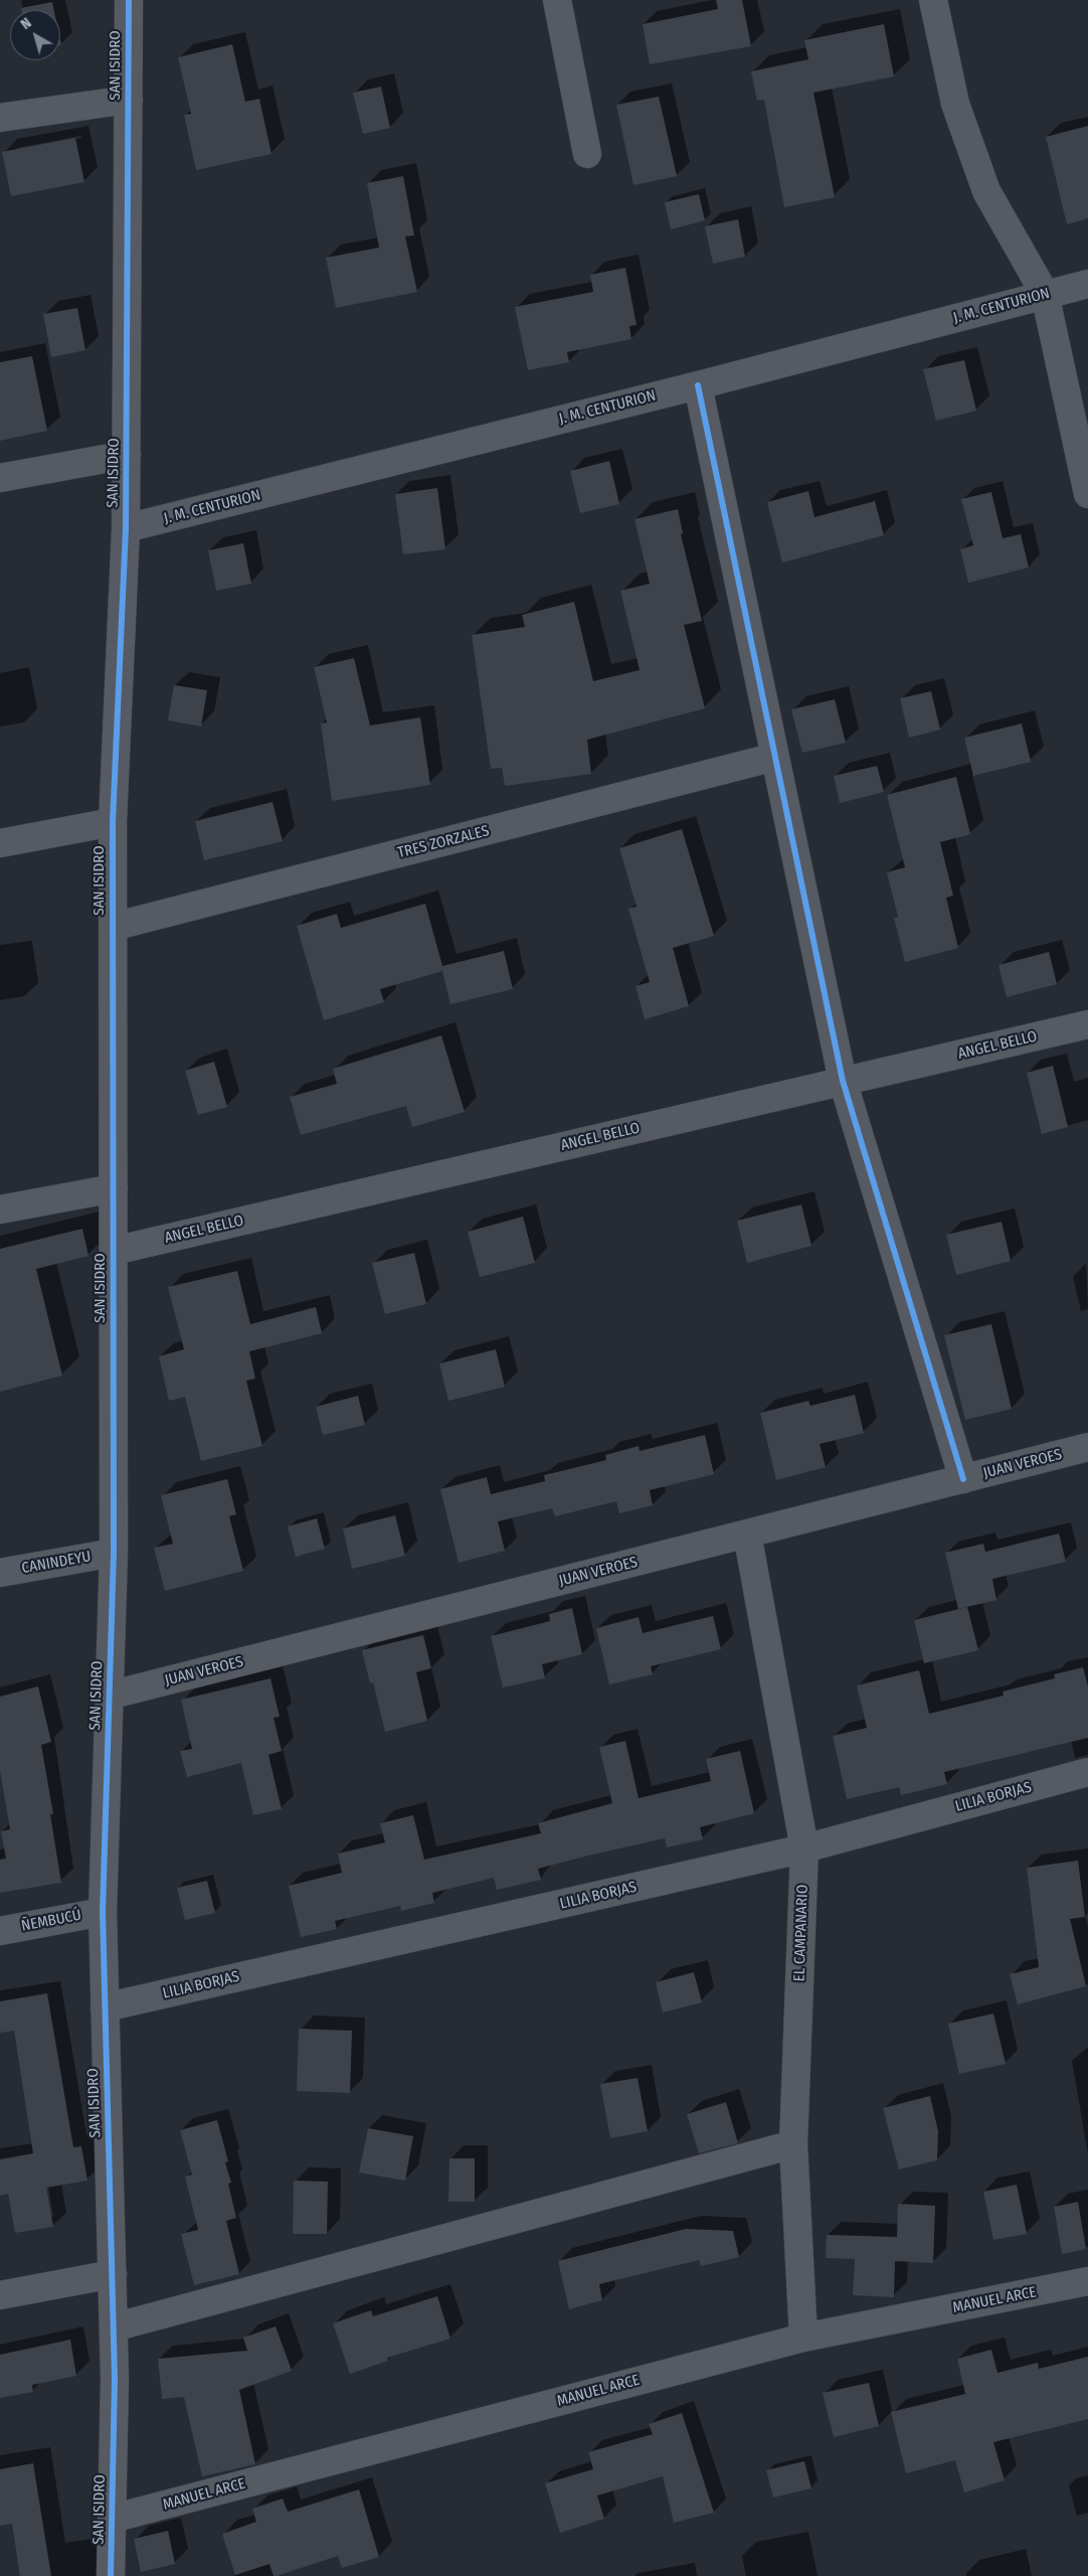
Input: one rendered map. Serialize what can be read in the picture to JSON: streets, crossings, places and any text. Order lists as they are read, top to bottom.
{
  "streets": {
    "street": [
      "SAN ISIDRO",
      "J. M. CENTURION",
      "TRES ZORZALES",
      "ANGEL BELLO",
      "JUAN VEROES",
      "CANINDEYU",
      "LILIA BORJAS",
      "ÑEMBUCÚ",
      "EL CAMPANARIO",
      "MANUEL ARCE"
    ]
  },
  "crossings": [
    ["SAN ISIDRO", "J. M. CENTURION"],
    ["SAN ISIDRO", "TRES ZORZALES"],
    ["SAN ISIDRO", "ANGEL BELLO"],
    ["SAN ISIDRO", "JUAN VEROES"],
    ["SAN ISIDRO", "CANINDEYU"],
    ["SAN ISIDRO", "LILIA BORJAS"],
    ["SAN ISIDRO", "ÑEMBUCÚ"],
    ["SAN ISIDRO", "MANUEL ARCE"],
    ["JUAN VEROES", "EL CAMPANARIO"],
    ["LILIA BORJAS", "EL CAMPANARIO"],
    ["EL CAMPANARIO", "MANUEL ARCE"]
  ],
  "north": "top left"
}
